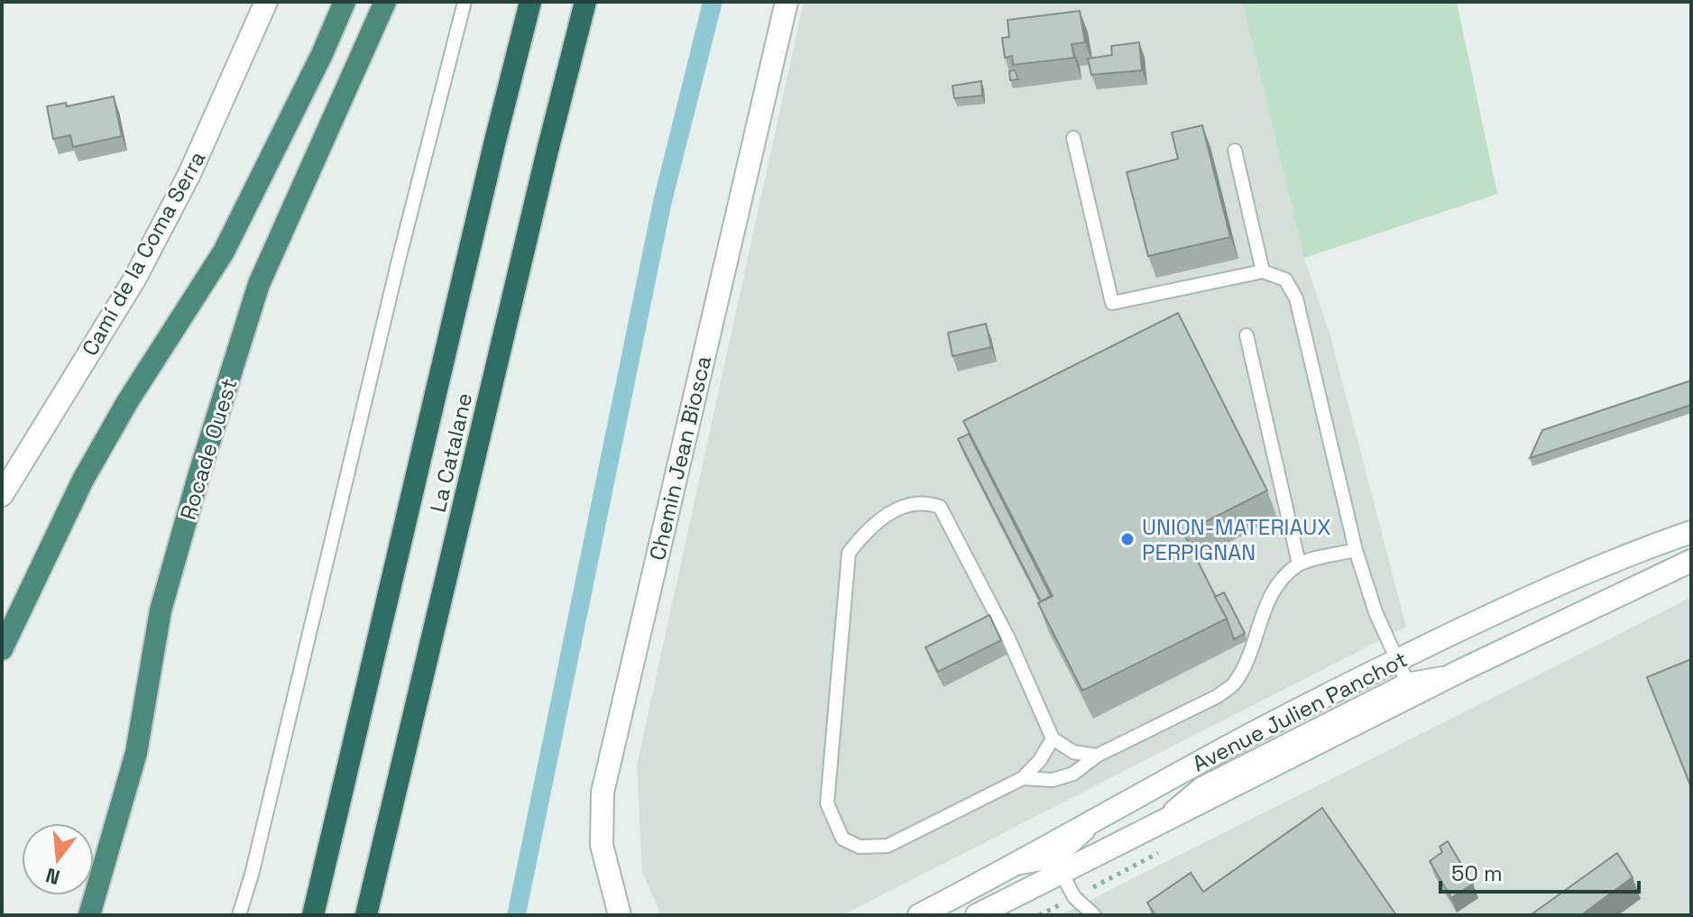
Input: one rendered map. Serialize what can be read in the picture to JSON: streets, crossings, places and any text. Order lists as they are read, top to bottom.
{
  "streets": {
    "highway": ["Rocade Ouest", "La Catalane"],
    "main road": ["Camí de la Coma Serra", "Chemin Jean Biosca", "Avenue Julien Panchot"]
  },
  "places": ["UNION-MATERIAUX PERPIGNAN"],
  "scale_bar": "50 m",
  "north": "bottom"
}
